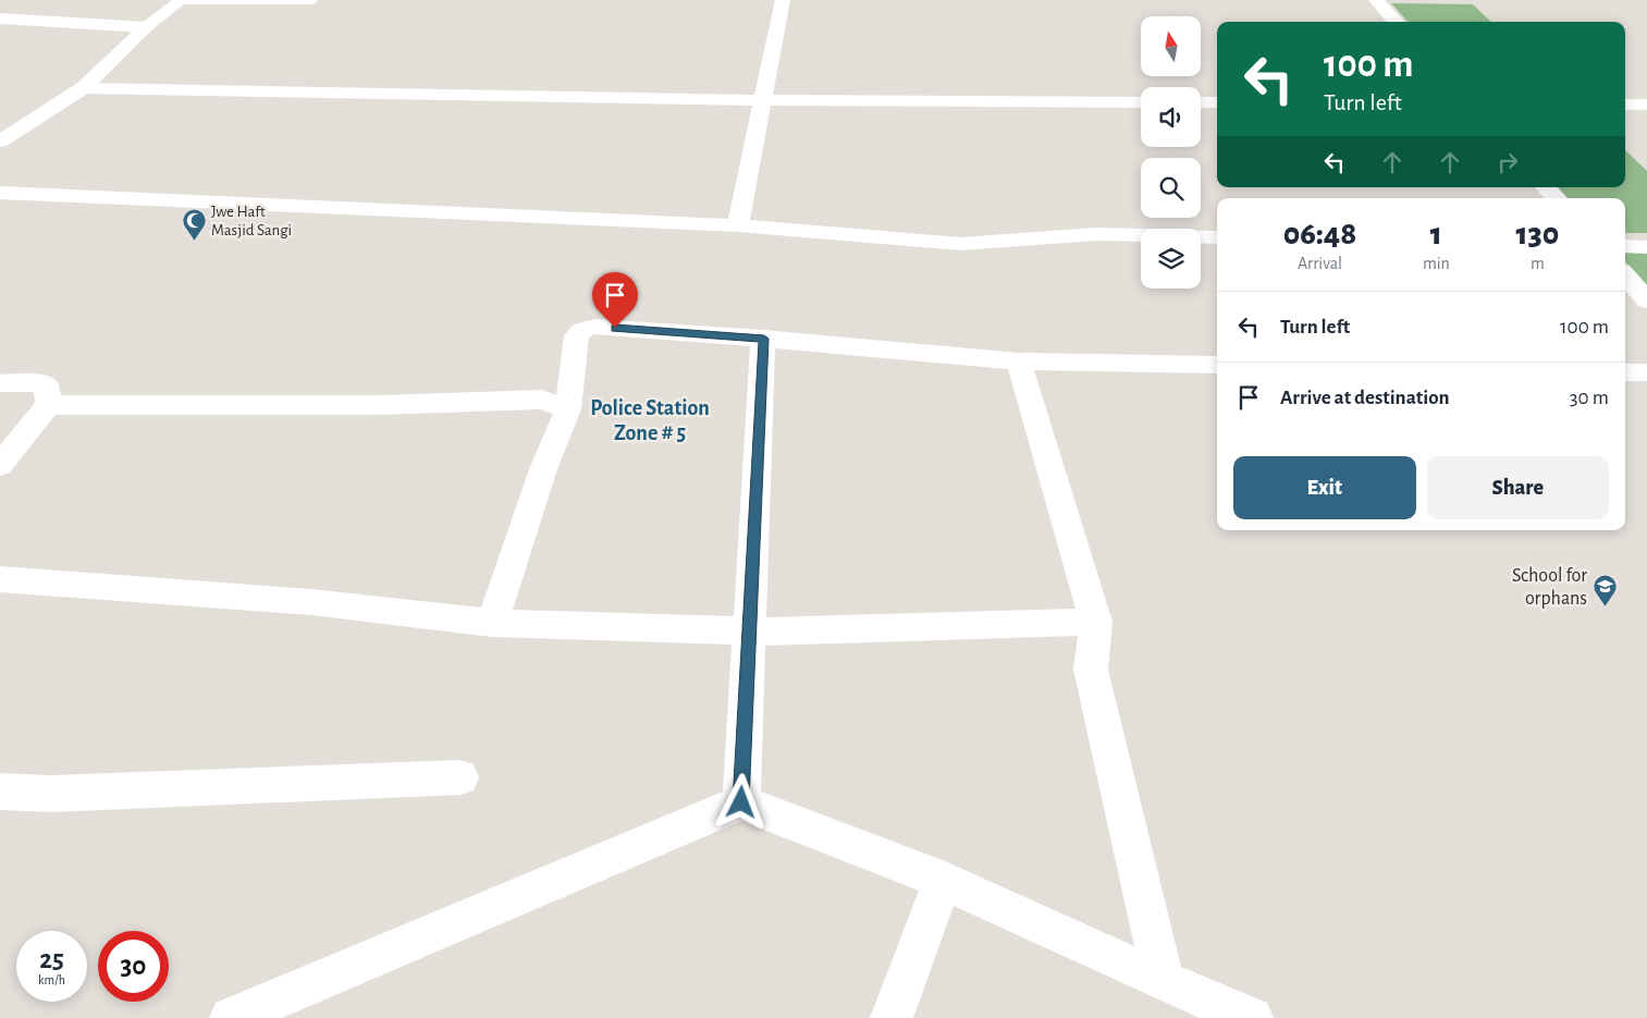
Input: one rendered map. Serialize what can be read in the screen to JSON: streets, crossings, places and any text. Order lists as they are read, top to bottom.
{
  "districts": ["Police Station Zone # 5"],
  "places": {
    "mosque": ["Jwe Haft Masjid Sangi"],
    "school or university": ["School for orphans"]
  },
  "north": "top",
  "page": {
    "turn": ["100 m", "Turn left"],
    "eta": [
      "06:48",
      "Arrival",
      "1",
      "min",
      "130",
      "m"
    ],
    "list": [
      {
        "name": "Turn left",
        "value": "100 m"
      },
      {
        "name": "Arrive at destination",
        "value": "30 m"
      }
    ],
    "buttons": ["Exit", "Share"],
    "speed": "25 km/h",
    "limit": "30"
  }
}
